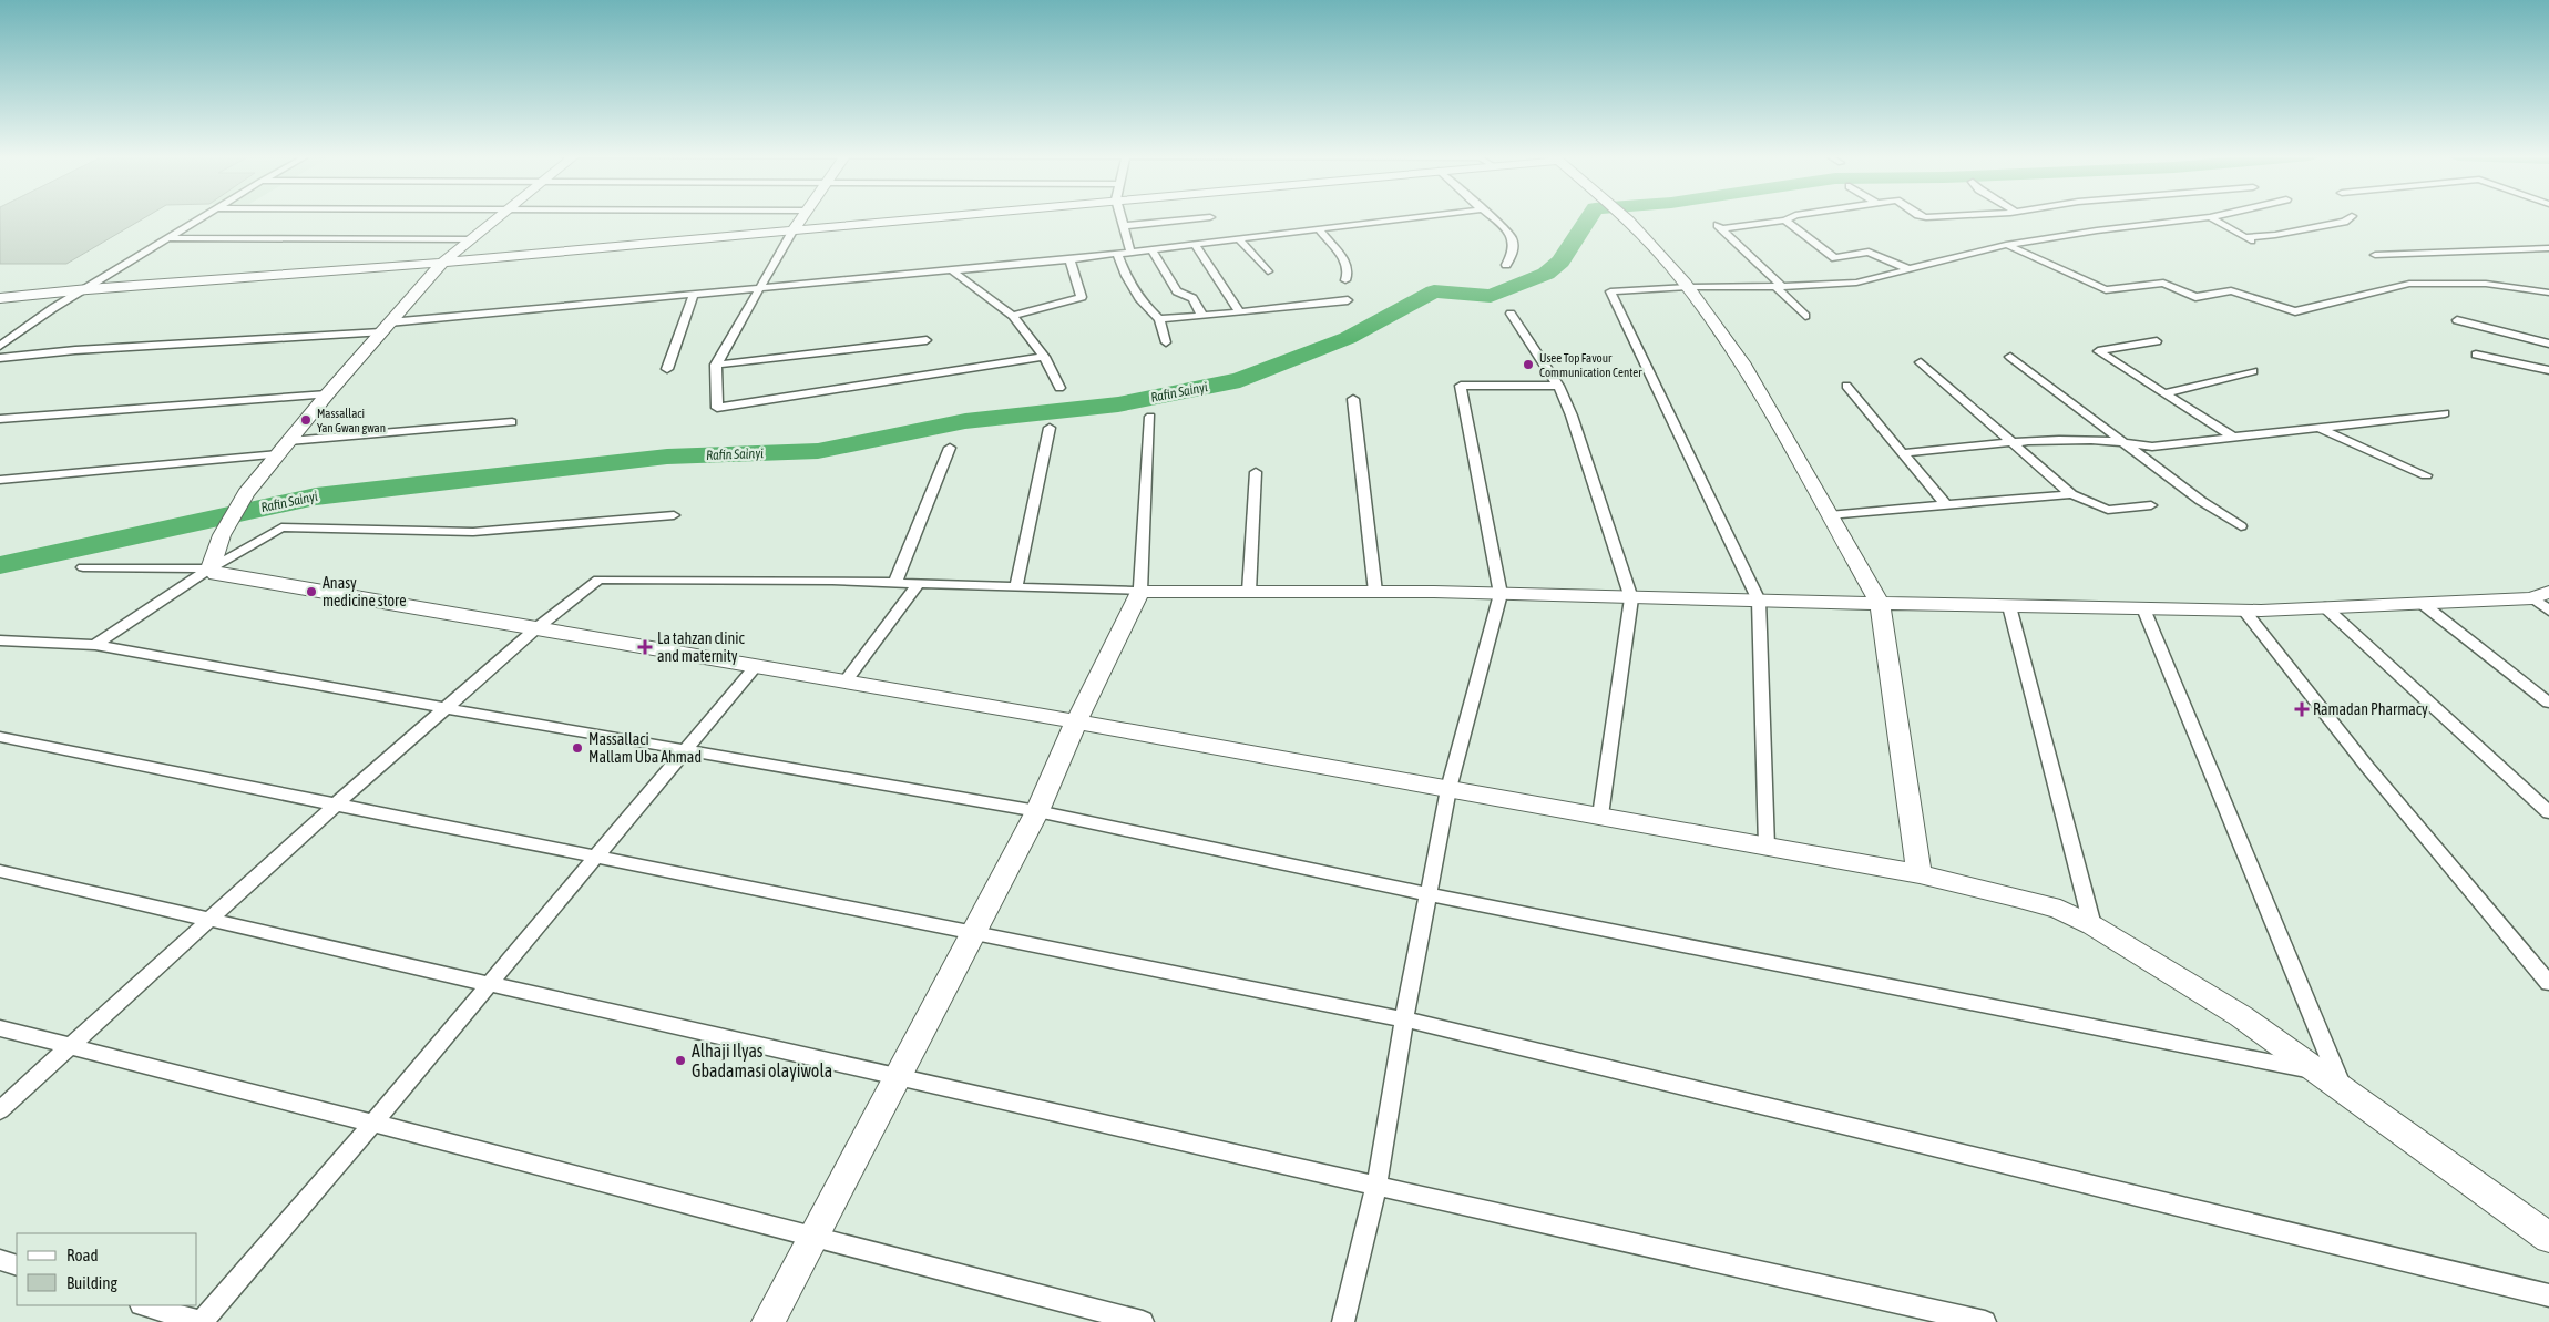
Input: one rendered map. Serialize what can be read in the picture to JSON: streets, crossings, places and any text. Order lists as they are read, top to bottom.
{
  "water": ["Rafin Sainyi"],
  "places": {
    "other": [
      "Usee Top Favour Communication Center",
      "Massallaci Yan Gwan gwan",
      "Anasy medicine store",
      "Massallaci Mallam Uba Ahmad",
      "Alhaji Ilyas Gbadamasi olayiwola"
    ],
    "health": ["La tahzan clinic and maternity", "Ramadan Pharmacy"]
  },
  "legend": ["Road", "Building"]
}
